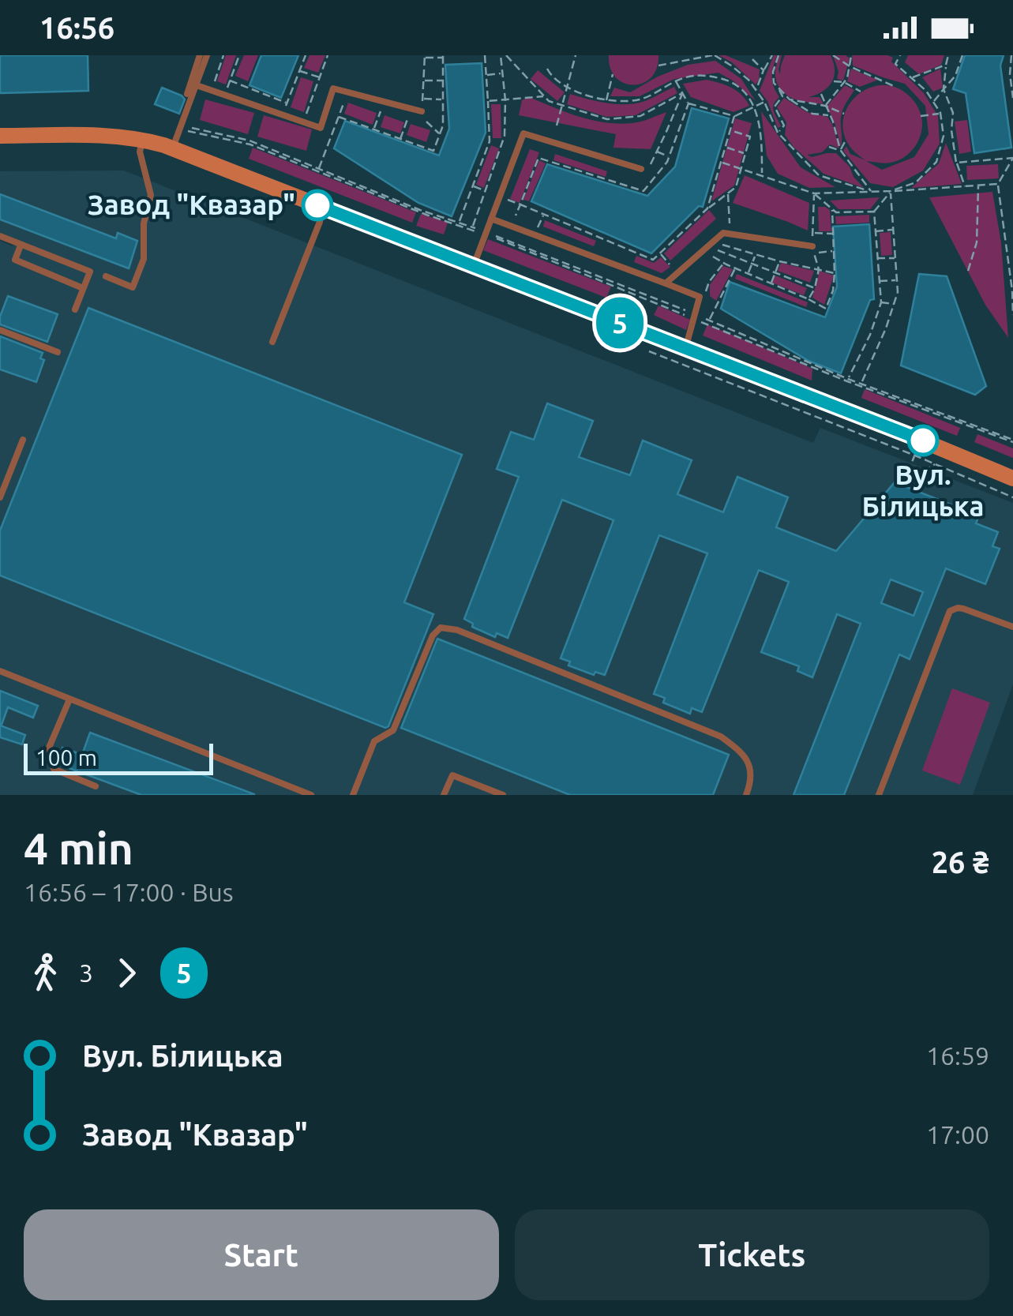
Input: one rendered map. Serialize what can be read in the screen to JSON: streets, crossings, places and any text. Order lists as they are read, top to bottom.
{
  "places": ["Завод \"Квазар\"", "Вул. Білицька"],
  "lines": ["bus line 5"],
  "scale_bar": "100 m",
  "page": {
    "status": "16:56",
    "on_map": "5",
    "scale": "100 m",
    "heading": ["4 min", "16:56 – 17:00 · Bus", "26 ₴"],
    "legs": ["3", "5"],
    "list": [
      {
        "name": "Вул. Білицька",
        "value": "16:59"
      },
      {
        "name": "Завод \"Квазар\"",
        "value": "17:00"
      }
    ],
    "buttons": ["Start", "Tickets"]
  }
}
